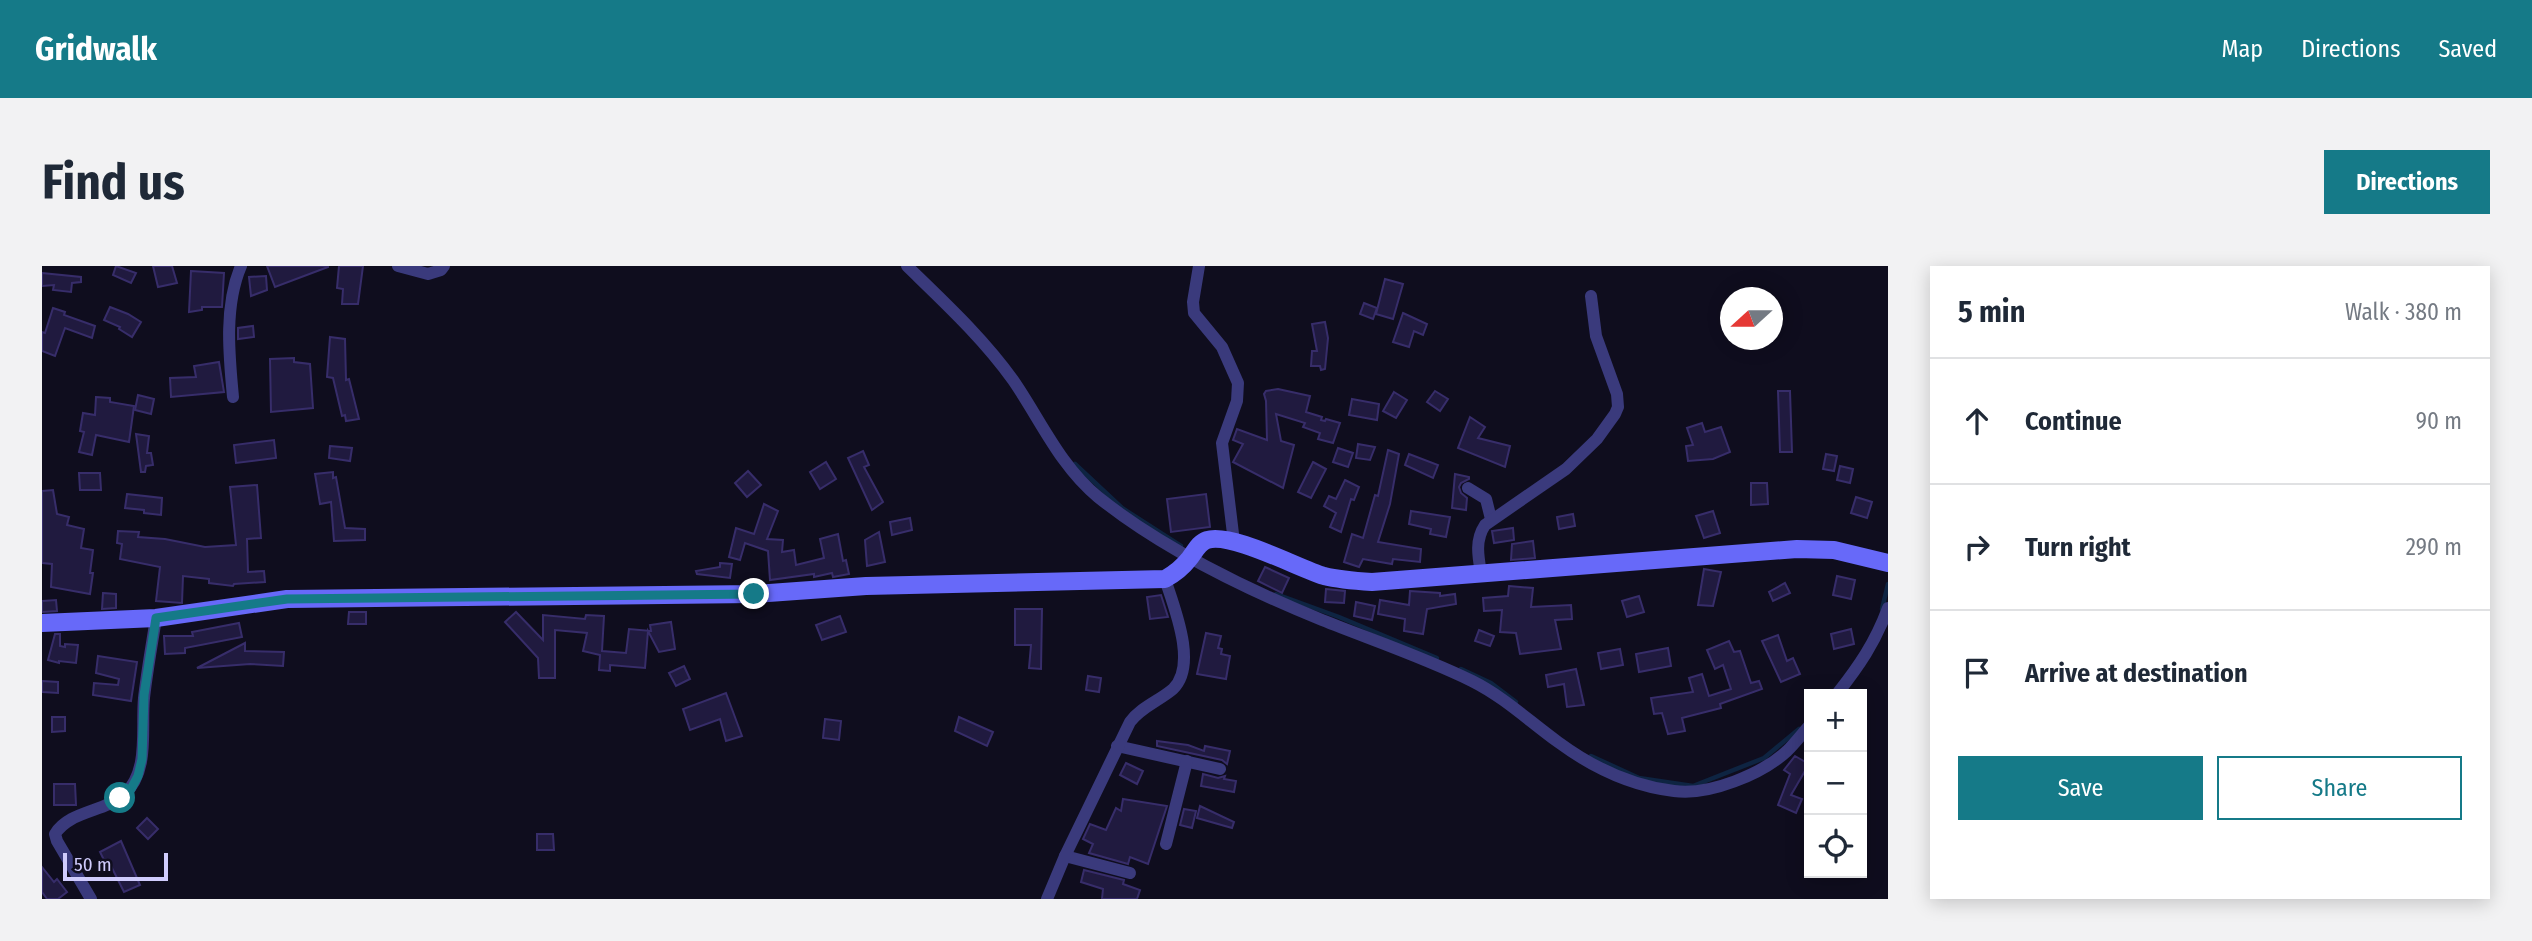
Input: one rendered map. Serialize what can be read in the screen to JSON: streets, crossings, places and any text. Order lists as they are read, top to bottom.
{
  "scale_bar": "50 m",
  "north": "left",
  "page": {
    "header": "Gridwalk",
    "nav": ["Map", "Directions", "Saved"],
    "buttons": [
      "Directions",
      ["Save", "Share"]
    ],
    "title": "Find us",
    "heading": ["5 min", "Walk · 380 m"],
    "list": [
      ["Continue", "90 m"],
      ["Turn right", "290 m"],
      "Arrive at destination"
    ],
    "map_buttons": ["+", "−"],
    "scale": "50 m"
  }
}
